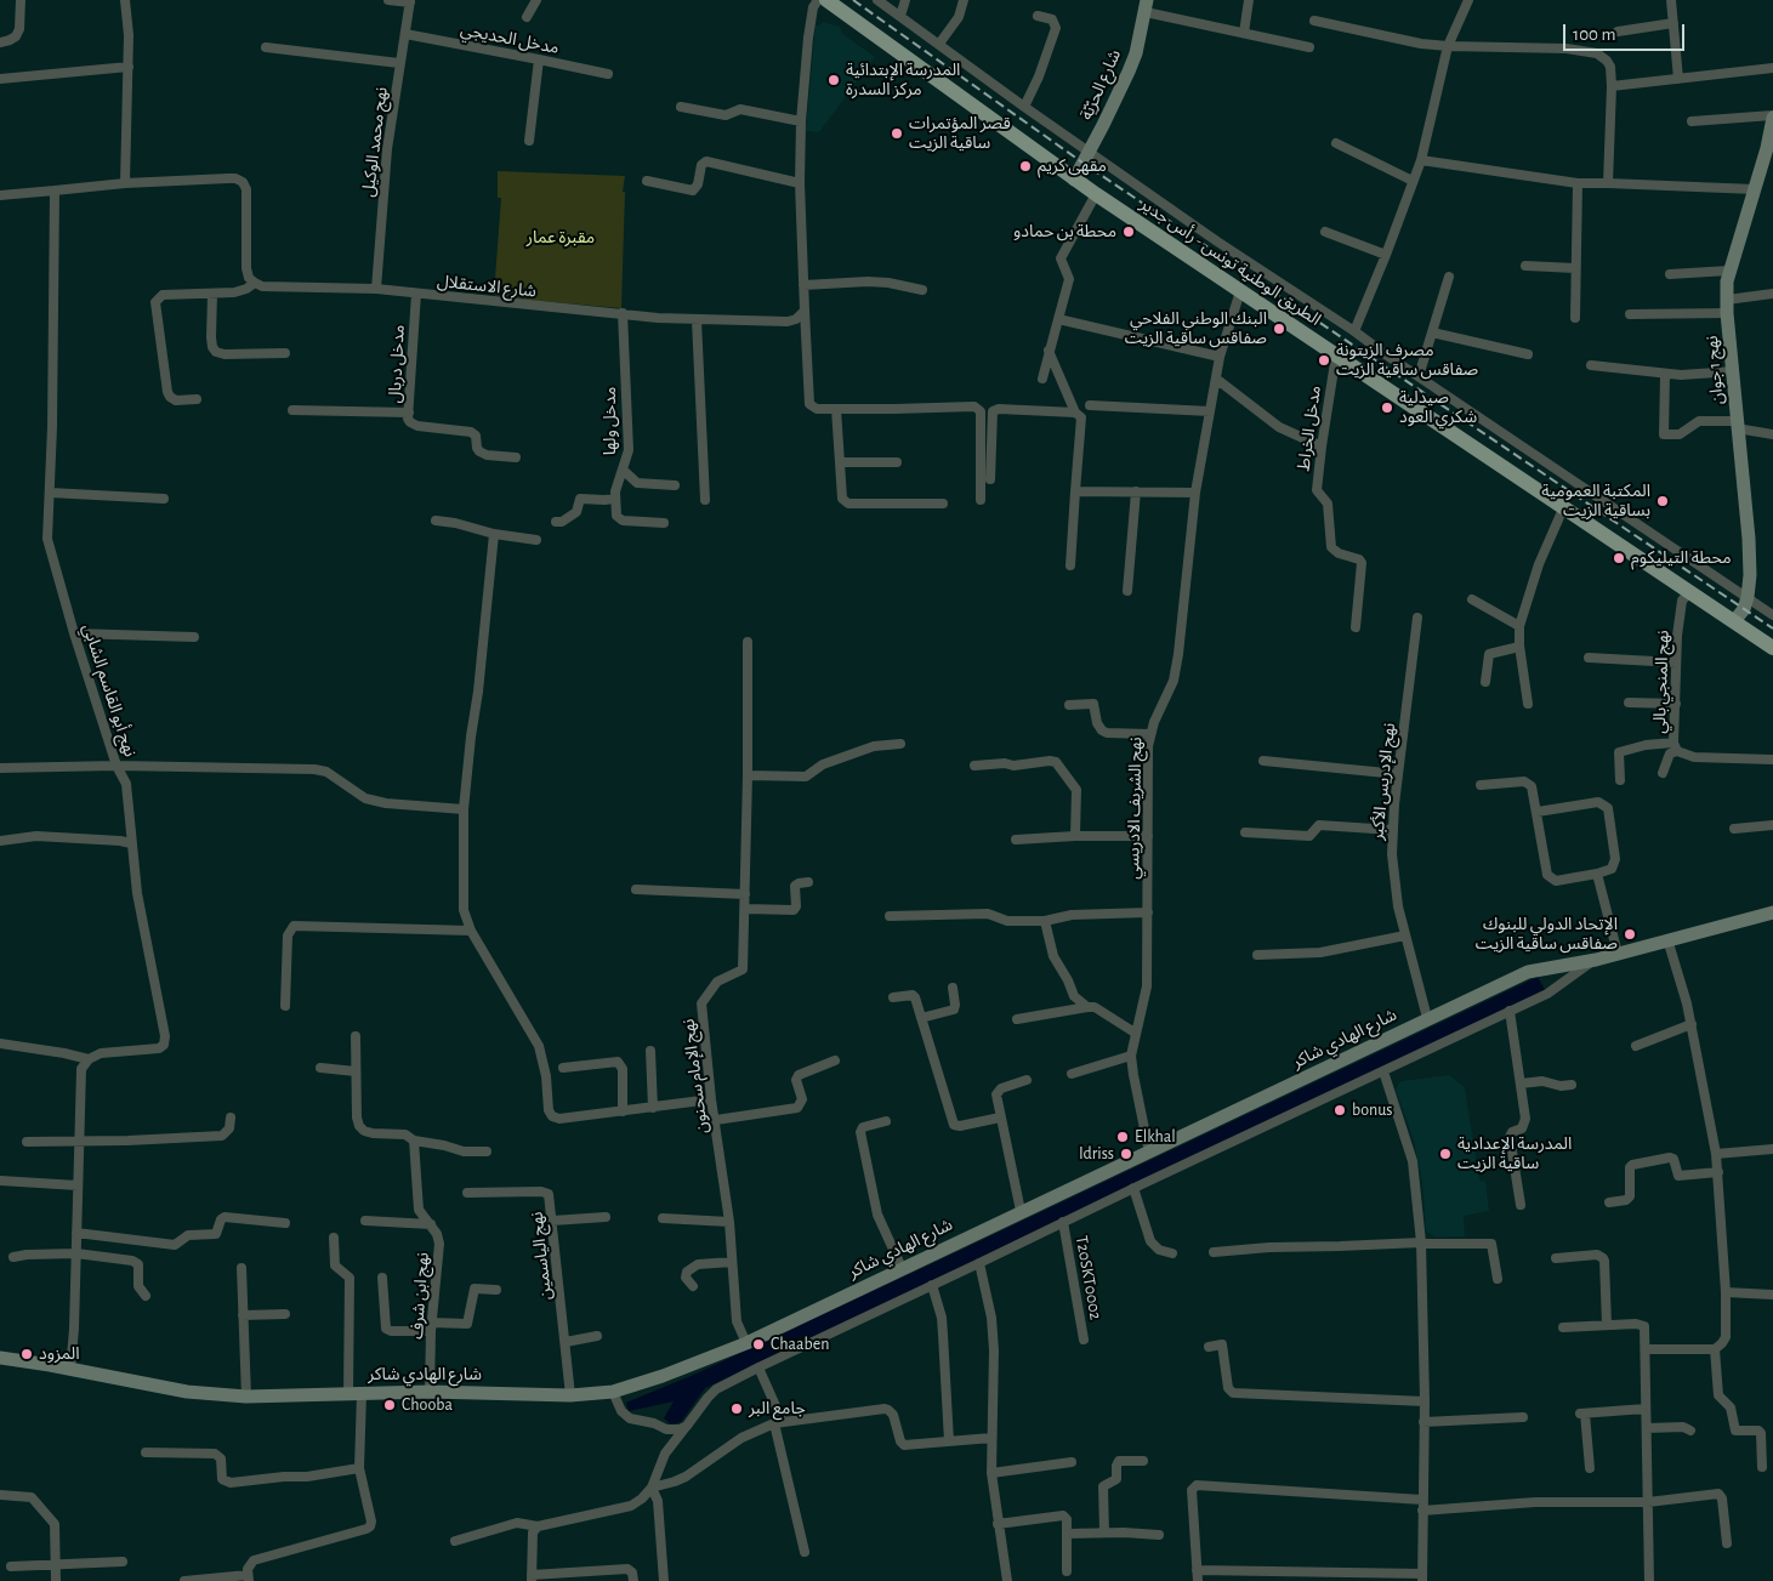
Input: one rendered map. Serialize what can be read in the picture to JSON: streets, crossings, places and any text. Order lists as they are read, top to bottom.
{
  "streets": {
    "main road": [
      "شارع الحرّيّة",
      "الطريق الوطنية تونس - رأس جدير",
      "نهج 1 جوان",
      "شارع الهادي شاكر"
    ],
    "street": [
      "مدخل الحديجي",
      "نهج محمد الوكيل",
      "شارع الاستقلال",
      "مدخل دربال",
      "مدخل ولها",
      "مدخل الخراط",
      "نهج المنجي بالي",
      "نهج أبو القاسم الشابي",
      "نهج الإدريس الأكبر",
      "نهج الشريف الادريسي",
      "نهج الإمام سحنون",
      "نهج الياسمين",
      "T20SKT0002",
      "نهج ابن شرف"
    ]
  },
  "crossings": [
    ["مدخل الحديجي", "نهج محمد الوكيل"],
    ["شارع الحرّيّة", "الطريق الوطنية تونس - رأس جدير"],
    ["نهج محمد الوكيل", "شارع الاستقلال"],
    ["الطريق الوطنية تونس - رأس جدير", "نهج 1 جوان"],
    ["الطريق الوطنية تونس - رأس جدير", "مدخل الخراط"],
    ["الطريق الوطنية تونس - رأس جدير", "نهج المنجي بالي"],
    ["الطريق الوطنية تونس - رأس جدير", "نهج الشريف الادريسي"],
    ["شارع الاستقلال", "مدخل دربال"],
    ["شارع الاستقلال", "مدخل ولها"],
    ["نهج الإدريس الأكبر", "شارع الهادي شاكر"],
    ["نهج الشريف الادريسي", "شارع الهادي شاكر"],
    ["شارع الهادي شاكر", "نهج الإمام سحنون"],
    ["شارع الهادي شاكر", "نهج الياسمين"],
    ["شارع الهادي شاكر", "نهج ابن شرف"]
  ],
  "parks": ["مقبرة عمار"],
  "places": [
    "المدرسة الإبتدائية مركز السدرة",
    "قصر المؤتمرات ساقية الزيت",
    "مقهى كريم",
    "محطة بن حمادو",
    "البنك الوطني الفلاحي صفاقس ساقية الزيت",
    "مصرف الزيتونة صفاقس ساقية الزيت",
    "صيدلية شكري العود",
    "المكتبة العمومية بساقية الزيت",
    "محطة التيليكوم",
    "الإتحاد الدولي للبنوك صفاقس ساقية الزيت",
    "bonus",
    "Elkhal",
    "Idriss",
    "المدرسة الإعدادية ساقية الزيت",
    "Chaaben",
    "المزود",
    "Chooba",
    "جامع البر"
  ],
  "scale_bar": "100 m"
}
